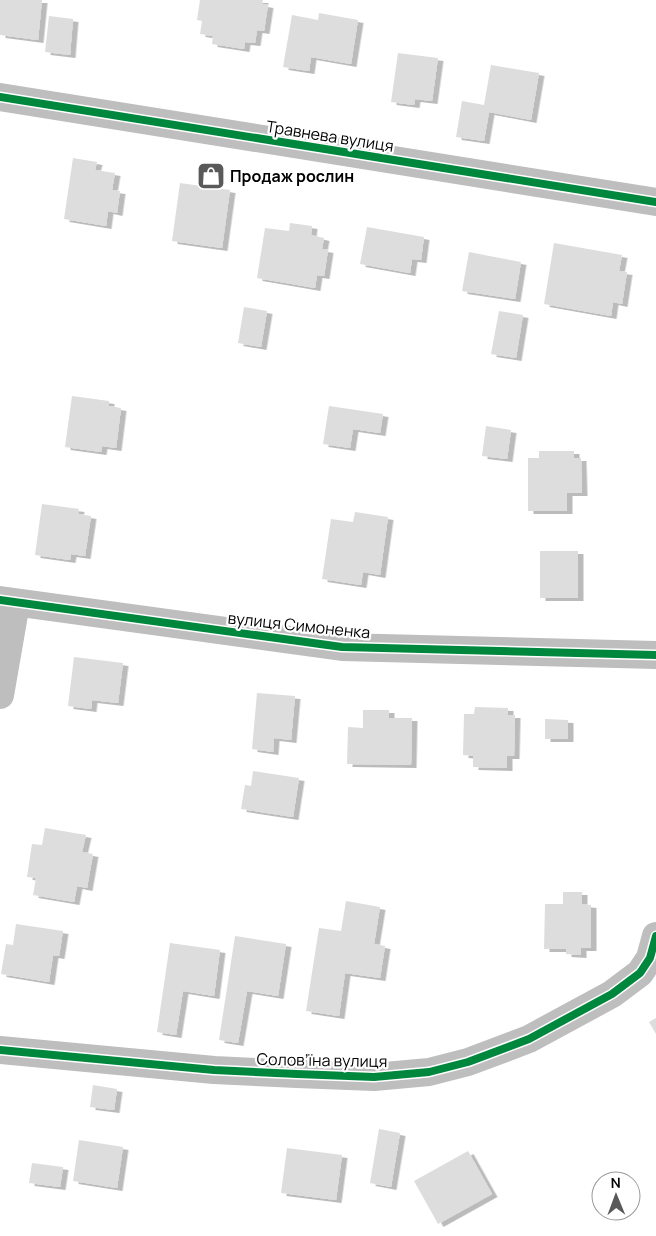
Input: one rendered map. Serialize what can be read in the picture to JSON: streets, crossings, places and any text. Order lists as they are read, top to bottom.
{
  "streets": {
    "street": ["Травнева вулиця", "вулиця Симоненка", "Соловʼїна вулиця"]
  },
  "places": {
    "shop": ["Продаж рослин"]
  },
  "north": "top"
}
